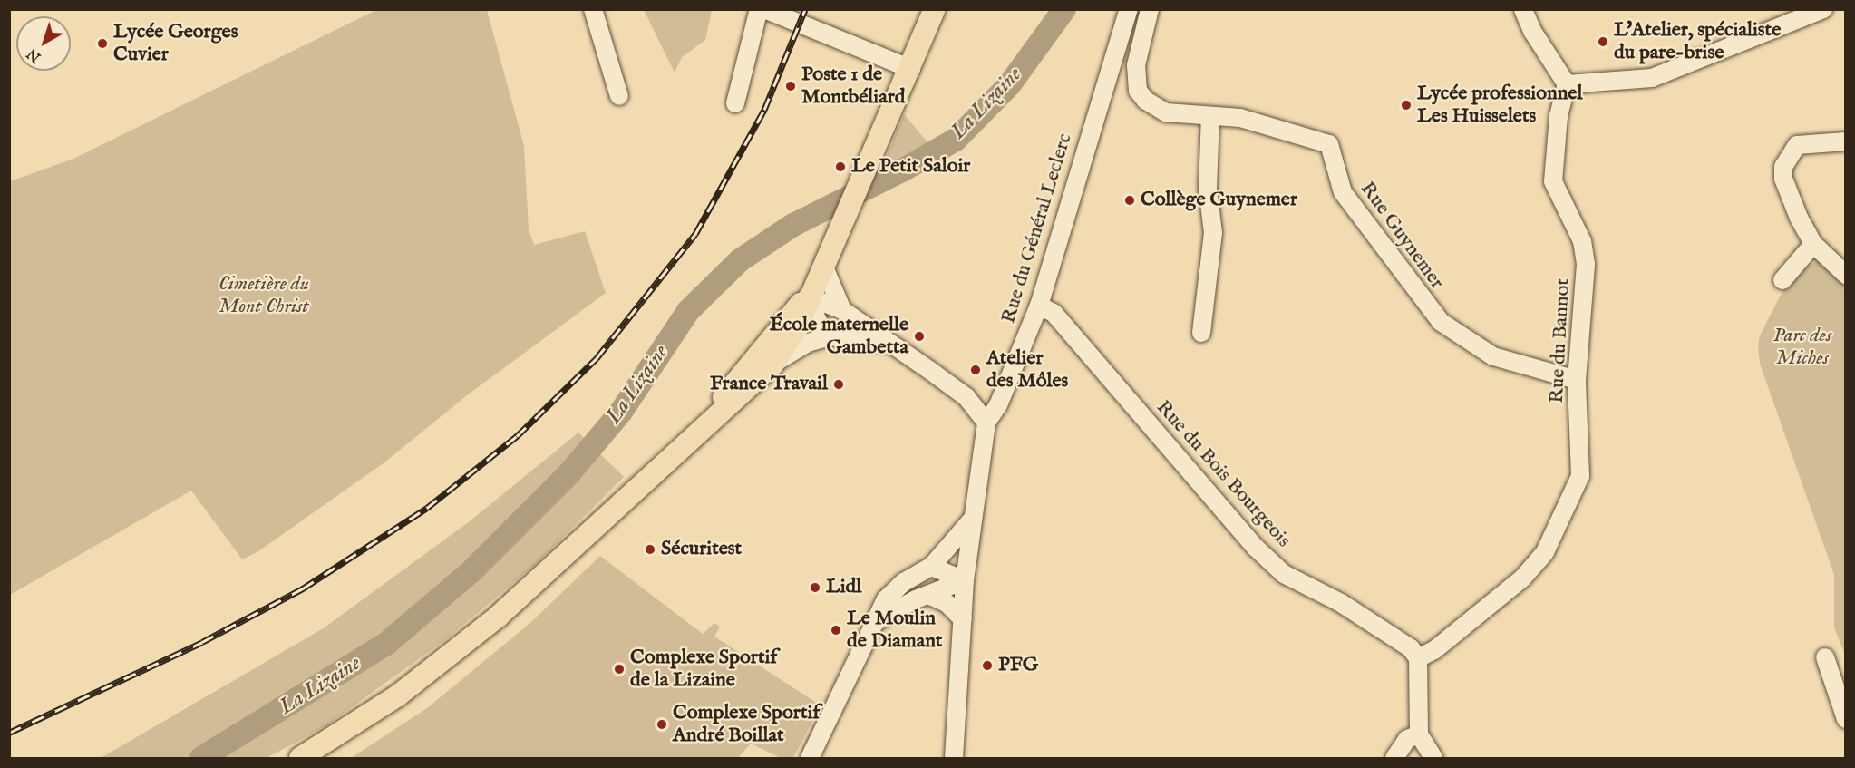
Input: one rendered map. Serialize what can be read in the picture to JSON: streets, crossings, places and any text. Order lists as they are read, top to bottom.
{
  "streets": {
    "street": [
      "Rue du Général Leclerc",
      "Rue Guynemer",
      "Rue du Bannot",
      "Rue du Bois Bourgeois"
    ]
  },
  "crossings": [
    ["Rue du Général Leclerc", "Rue du Bois Bourgeois"],
    ["Rue Guynemer", "Rue du Bannot"],
    ["Rue du Bannot", "Rue du Bois Bourgeois"]
  ],
  "water": ["La Lizaine"],
  "parks": ["Cimetière du Mont Christ", "Parc des Miches"],
  "places": [
    "L'Atelier, spécialiste du pare-brise",
    "Lycée Georges Cuvier",
    "Poste 1 de Montbéliard",
    "Lycée professionnel Les Huisselets",
    "Le Petit Saloir",
    "Collège Guynemer",
    "École maternelle Gambetta",
    "Atelier des Môles",
    "France Travail",
    "Sécuritest",
    "Lidl",
    "Le Moulin de Diamant",
    "PFG",
    "Complexe Sportif de la Lizaine",
    "Complexe Sportif André Boillat"
  ],
  "north": "bottom left"
}
